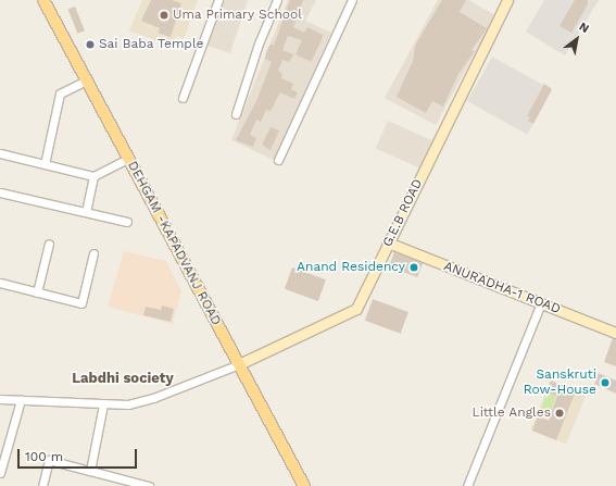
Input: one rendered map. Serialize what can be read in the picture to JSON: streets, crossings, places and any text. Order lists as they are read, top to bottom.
{
  "streets": {
    "main road": ["DEHGAM -KAPADVANJ ROAD"],
    "street": ["G.E.B ROAD", "ANURADHA-1 ROAD"]
  },
  "crossings": [
    ["G.E.B ROAD", "DEHGAM -KAPADVANJ ROAD"],
    ["G.E.B ROAD", "ANURADHA-1 ROAD"]
  ],
  "districts": ["Labdhi society"],
  "places": [
    "Uma Primary School",
    "Sai Baba Temple",
    "Anand Residency",
    "Sanskruti Row-House",
    "Little Angles"
  ],
  "scale_bar": "100 m",
  "north": "top right"
}
